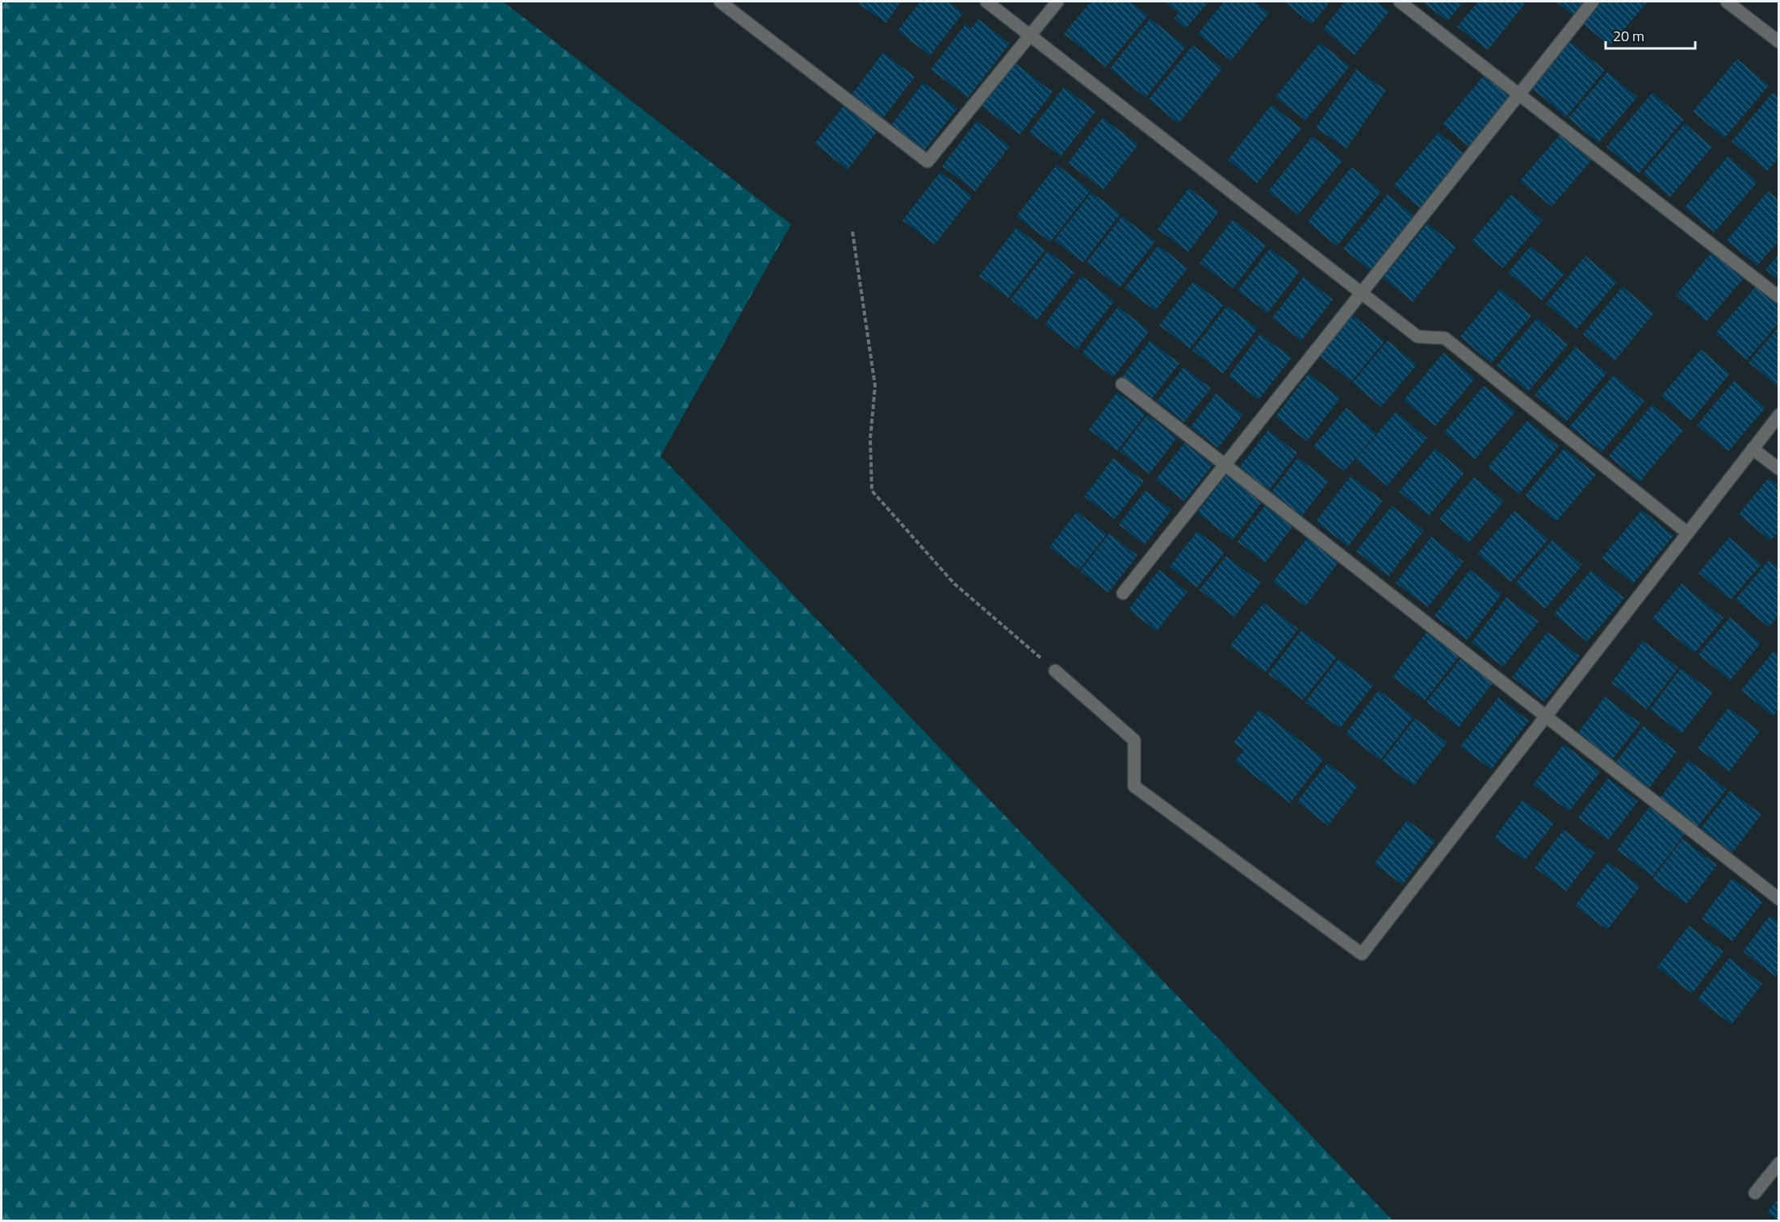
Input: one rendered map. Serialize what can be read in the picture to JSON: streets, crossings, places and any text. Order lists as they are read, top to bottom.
{
  "scale_bar": "20 m"
}
